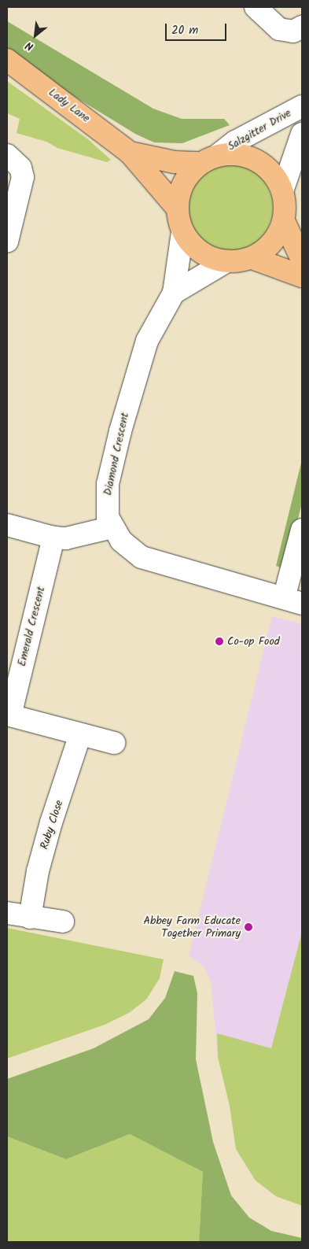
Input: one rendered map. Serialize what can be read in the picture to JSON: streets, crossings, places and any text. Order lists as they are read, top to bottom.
{
  "streets": {
    "main road": ["Lady Lane"],
    "street": [
      "Salzgitter Drive",
      "Diamond Crescent",
      "Emerald Crescent",
      "Ruby Close"
    ]
  },
  "crossings": [
    ["Lady Lane", "Salzgitter Drive"],
    ["Lady Lane", "Diamond Crescent"],
    ["Salzgitter Drive", "Diamond Crescent"],
    ["Emerald Crescent", "Ruby Close"]
  ],
  "places": ["Co-op Food", "Abbey Farm Educate Together Primary"],
  "scale_bar": "20 m",
  "north": "bottom left"
}
